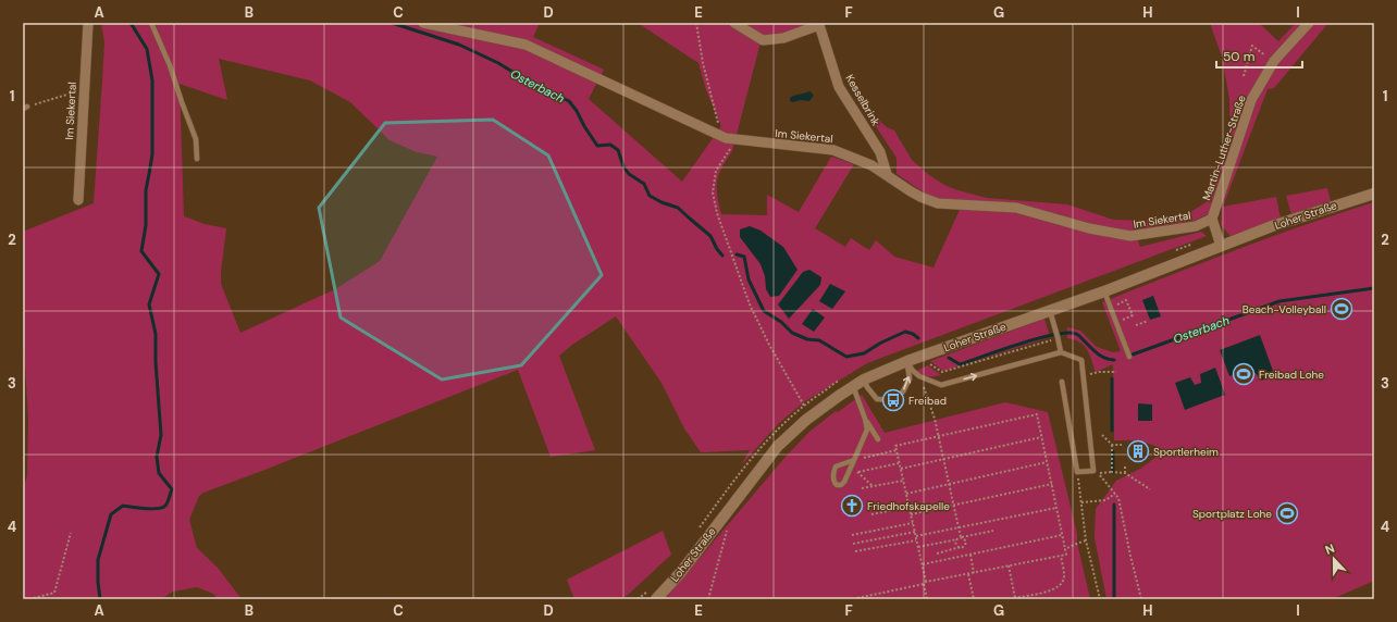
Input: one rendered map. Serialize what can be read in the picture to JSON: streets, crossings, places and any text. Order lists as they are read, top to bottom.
{
  "streets": {
    "street": [
      "Kesselbrink",
      "Im Siekertal",
      "Martin-Luther-Straße",
      "Loher Straße"
    ]
  },
  "crossings": [
    ["Kesselbrink", "Im Siekertal"],
    ["Im Siekertal", "Martin-Luther-Straße"],
    ["Martin-Luther-Straße", "Loher Straße"]
  ],
  "water": ["Osterbach"],
  "places": {
    "sports": ["Beach-Volleyball", "Freibad Lohe", "Sportplatz Lohe"],
    "bus stop": ["Freibad"],
    "building": ["Sportlerheim"],
    "church": ["Friedhofskapelle"]
  },
  "scale_bar": "50 m",
  "north": "top",
  "grid": {
    "columns": [
      "A",
      "B",
      "C",
      "D",
      "E",
      "F",
      "G",
      "H",
      "I"
    ],
    "rows": [
      "1",
      "2",
      "3",
      "4"
    ]
  }
}
